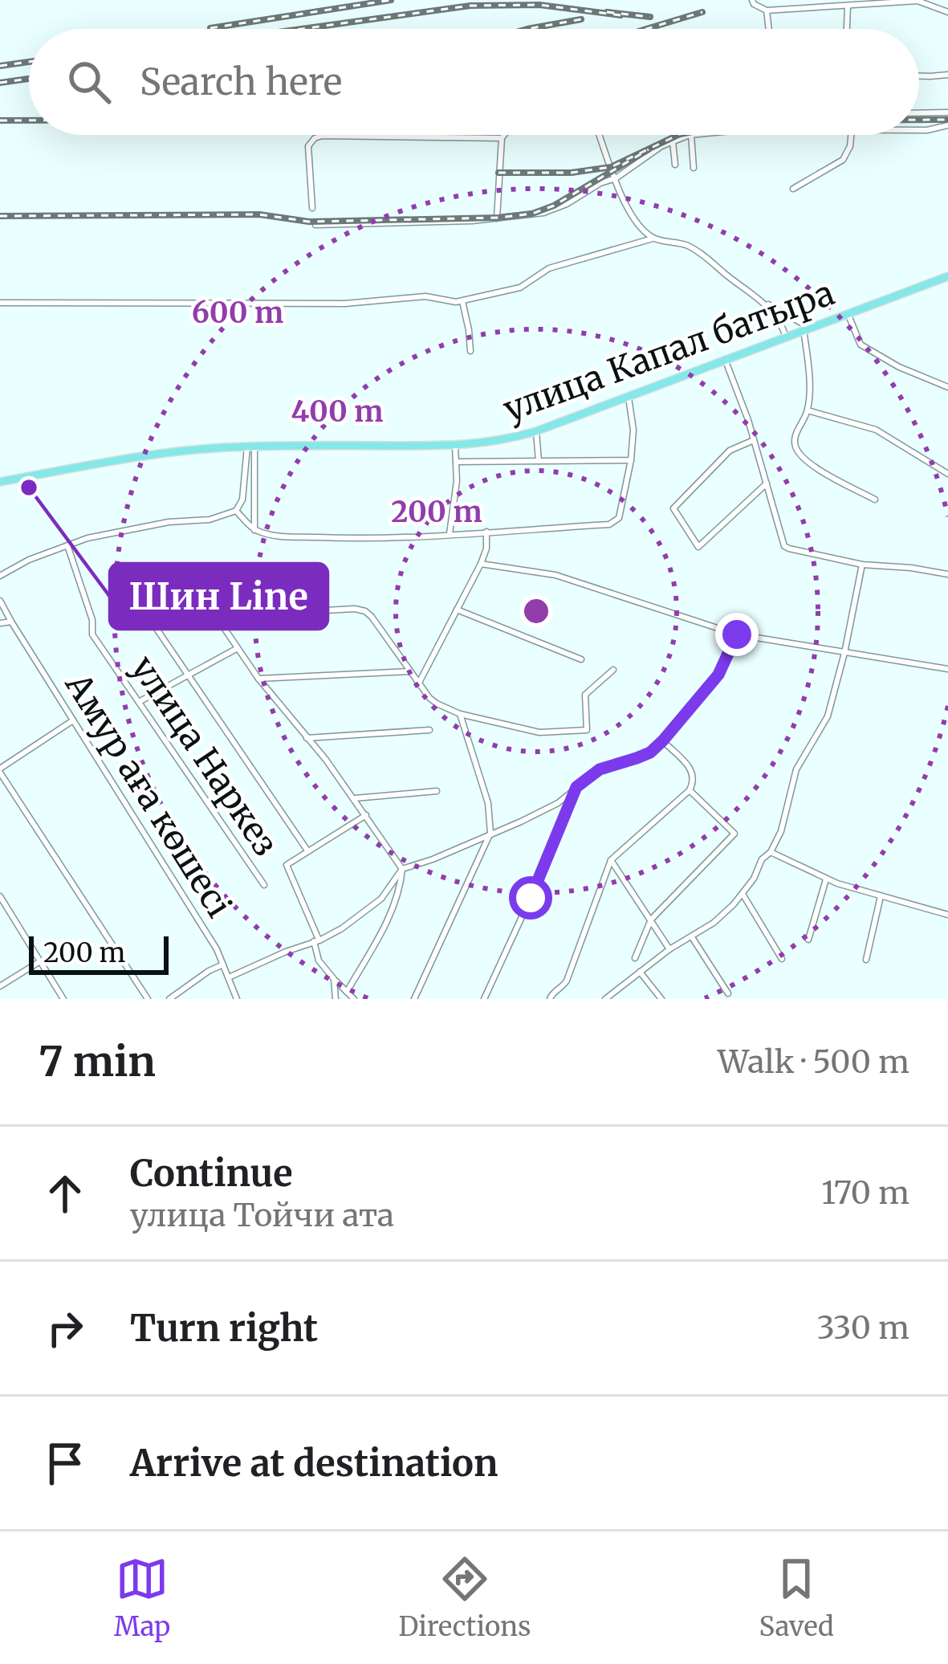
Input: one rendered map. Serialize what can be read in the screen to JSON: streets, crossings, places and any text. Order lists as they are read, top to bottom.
{
  "streets": {
    "main road": ["улица Капал батыра"],
    "street": ["улица Наркез", "Амур аға көшесі"]
  },
  "places": ["Шин Line"],
  "scale_bar": "200 m",
  "page": {
    "search": "Search here",
    "scale": "200 m",
    "heading": ["7 min", "Walk · 500 m"],
    "list": [
      ["Continue", "улица Тойчи ата", "170 m"],
      ["Turn right", "330 m"],
      "Arrive at destination"
    ],
    "nav": ["Map", "Directions", "Saved"]
  },
  "rings": ["600 m", "400 m", "200 m"]
}
